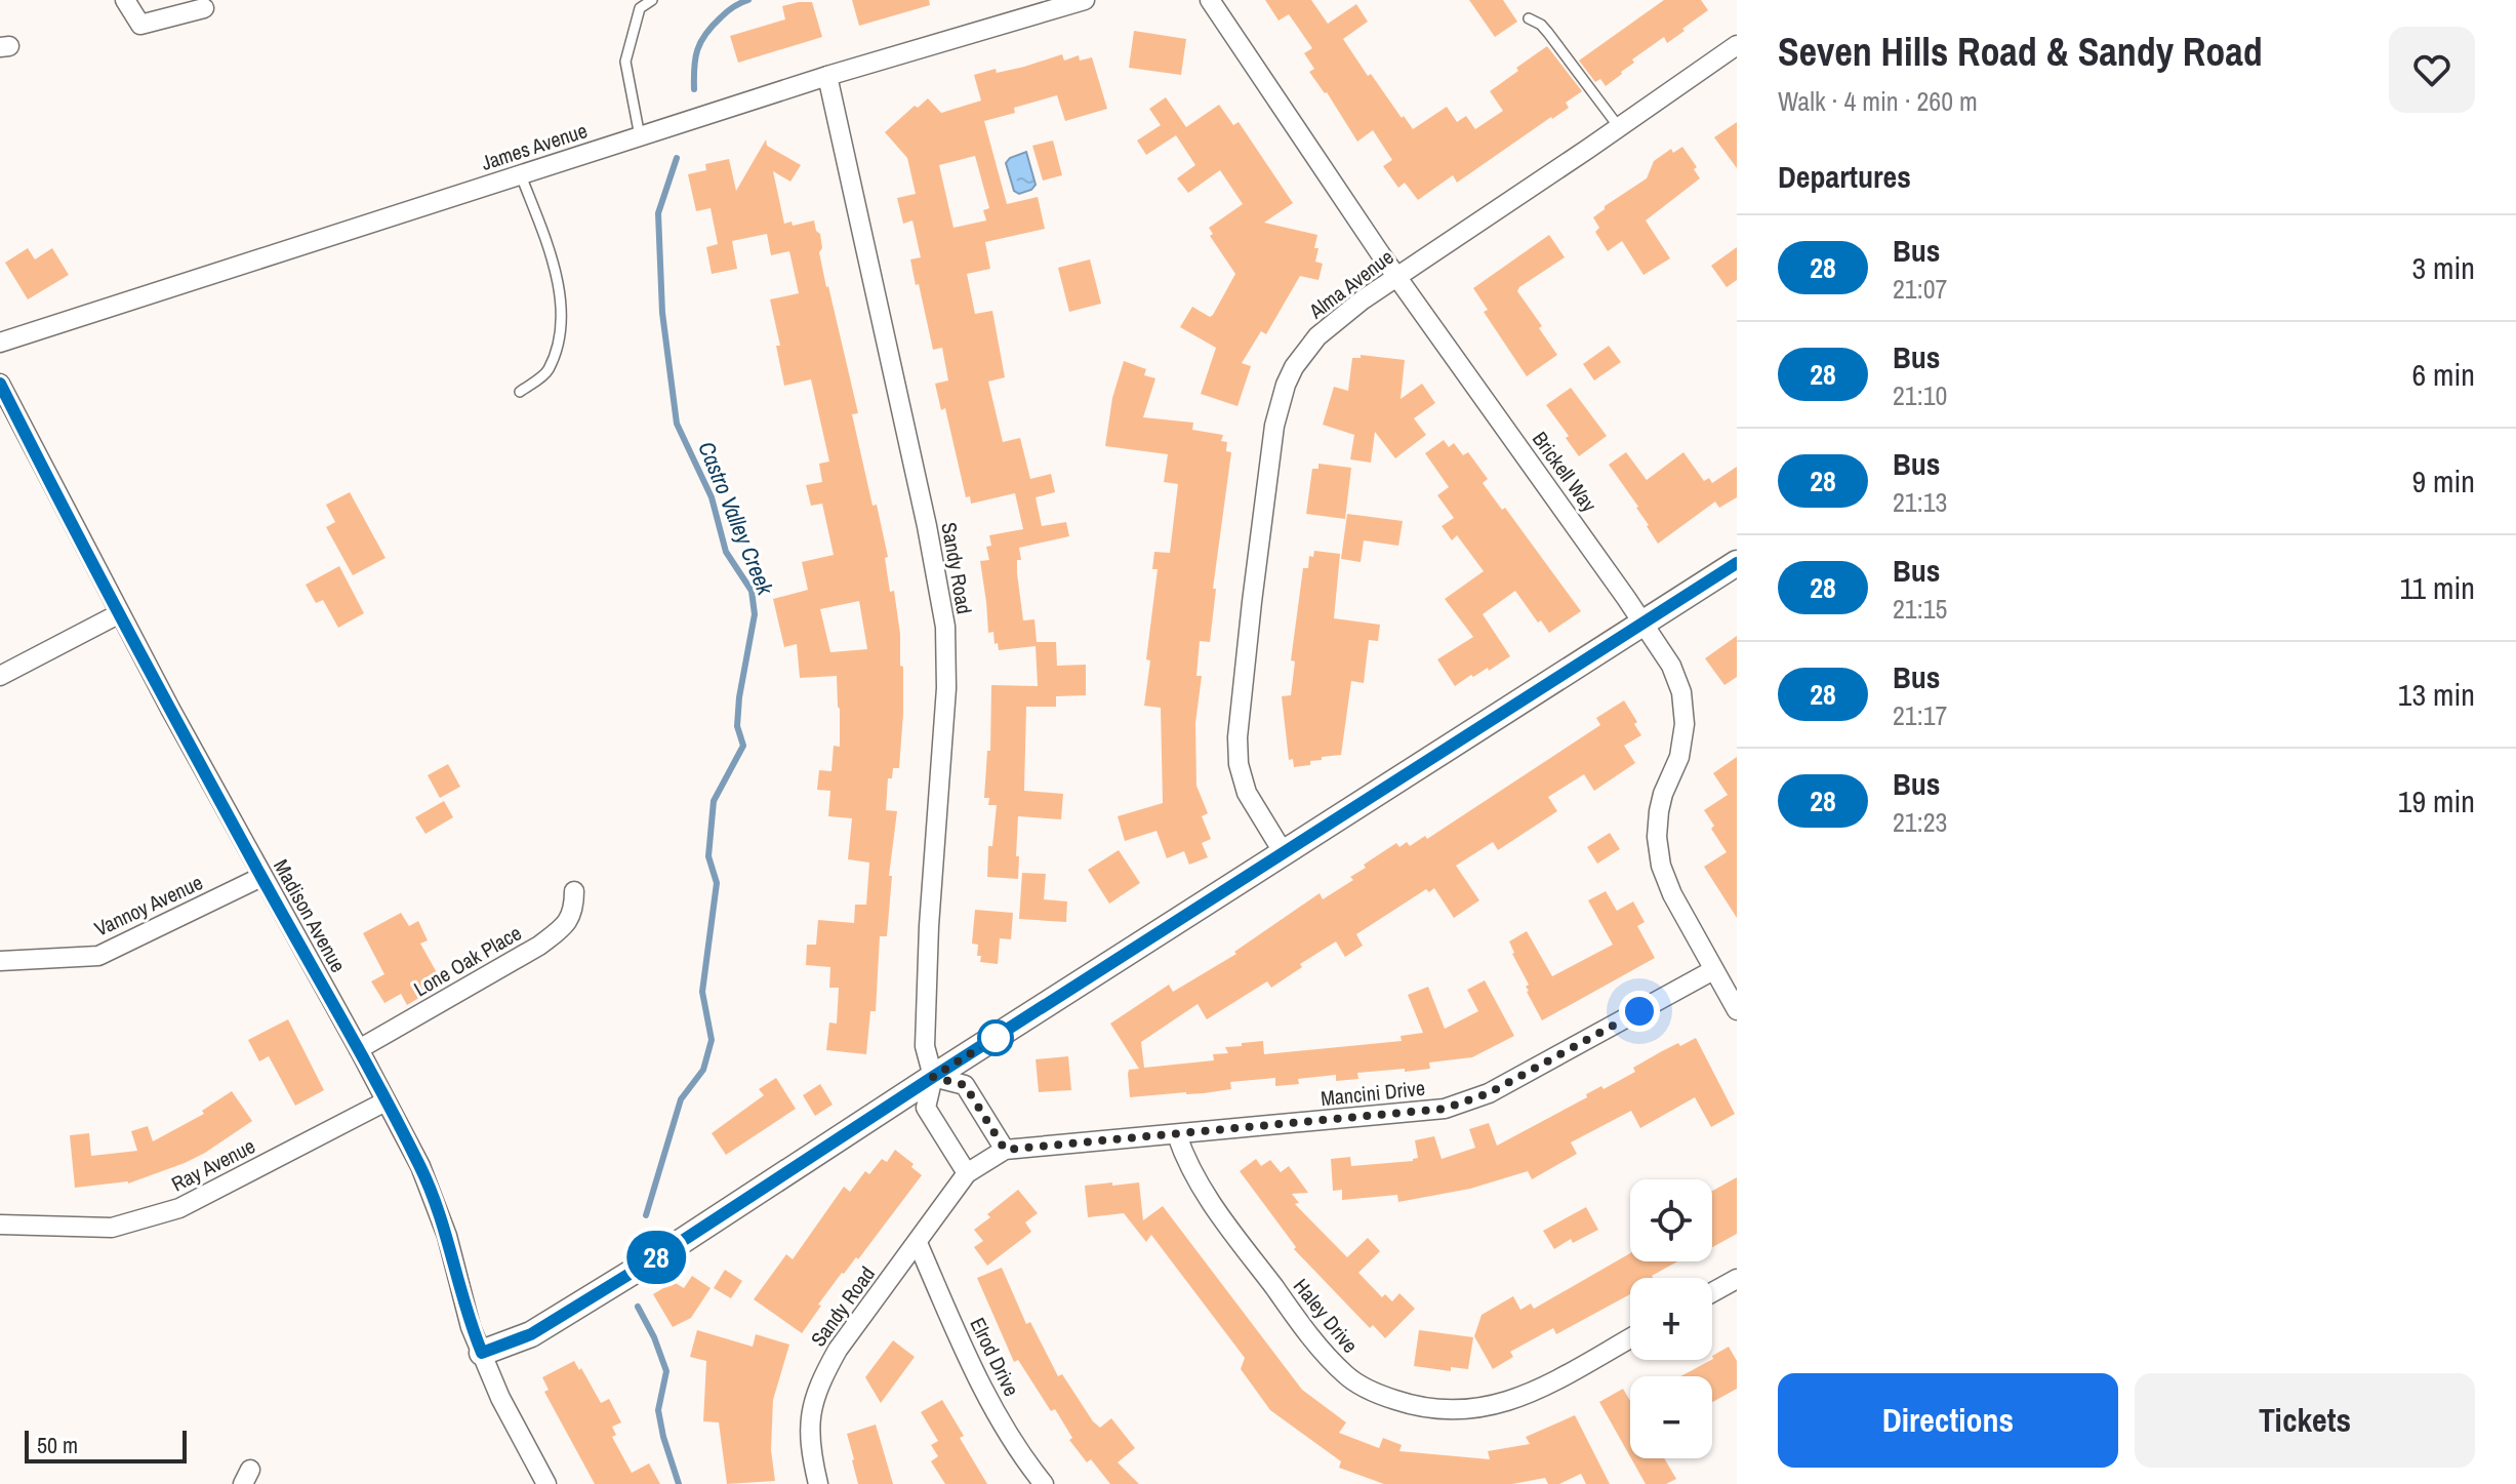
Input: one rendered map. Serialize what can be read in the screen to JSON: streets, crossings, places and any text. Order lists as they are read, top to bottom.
{
  "streets": {
    "street": [
      "James Avenue",
      "Alma Avenue",
      "Brickell Way",
      "Sandy Road",
      "Vannoy Avenue",
      "Madison Avenue",
      "Lone Oak Place",
      "Mancini Drive",
      "Ray Avenue",
      "Haley Drive",
      "Elrod Drive"
    ]
  },
  "crossings": [
    ["James Avenue", "Sandy Road"],
    ["Alma Avenue", "Brickell Way"],
    ["Brickell Way", "Mancini Drive"],
    ["Sandy Road", "Mancini Drive"],
    ["Sandy Road", "Elrod Drive"],
    ["Vannoy Avenue", "Madison Avenue"],
    ["Madison Avenue", "Lone Oak Place"],
    ["Madison Avenue", "Ray Avenue"],
    ["Mancini Drive", "Haley Drive"]
  ],
  "water": ["Castro Valley Creek"],
  "lines": ["bus line 28"],
  "scale_bar": "50 m",
  "page": {
    "on_map": "28",
    "heading": [
      ["Seven Hills Road & Sandy Road", "Walk · 4 min · 260 m"],
      "Departures"
    ],
    "list": [
      {
        "mark": "28",
        "name": "Bus",
        "note": "21:07",
        "value": "3 min"
      },
      {
        "mark": "28",
        "name": "Bus",
        "note": "21:10",
        "value": "6 min"
      },
      {
        "mark": "28",
        "name": "Bus",
        "note": "21:13",
        "value": "9 min"
      },
      {
        "mark": "28",
        "name": "Bus",
        "note": "21:15",
        "value": "11 min"
      },
      {
        "mark": "28",
        "name": "Bus",
        "note": "21:17",
        "value": "13 min"
      },
      {
        "mark": "28",
        "name": "Bus",
        "note": "21:23",
        "value": "19 min"
      }
    ],
    "map_buttons": ["+", "−"],
    "buttons": ["Directions", "Tickets"],
    "scale": "50 m"
  }
}
